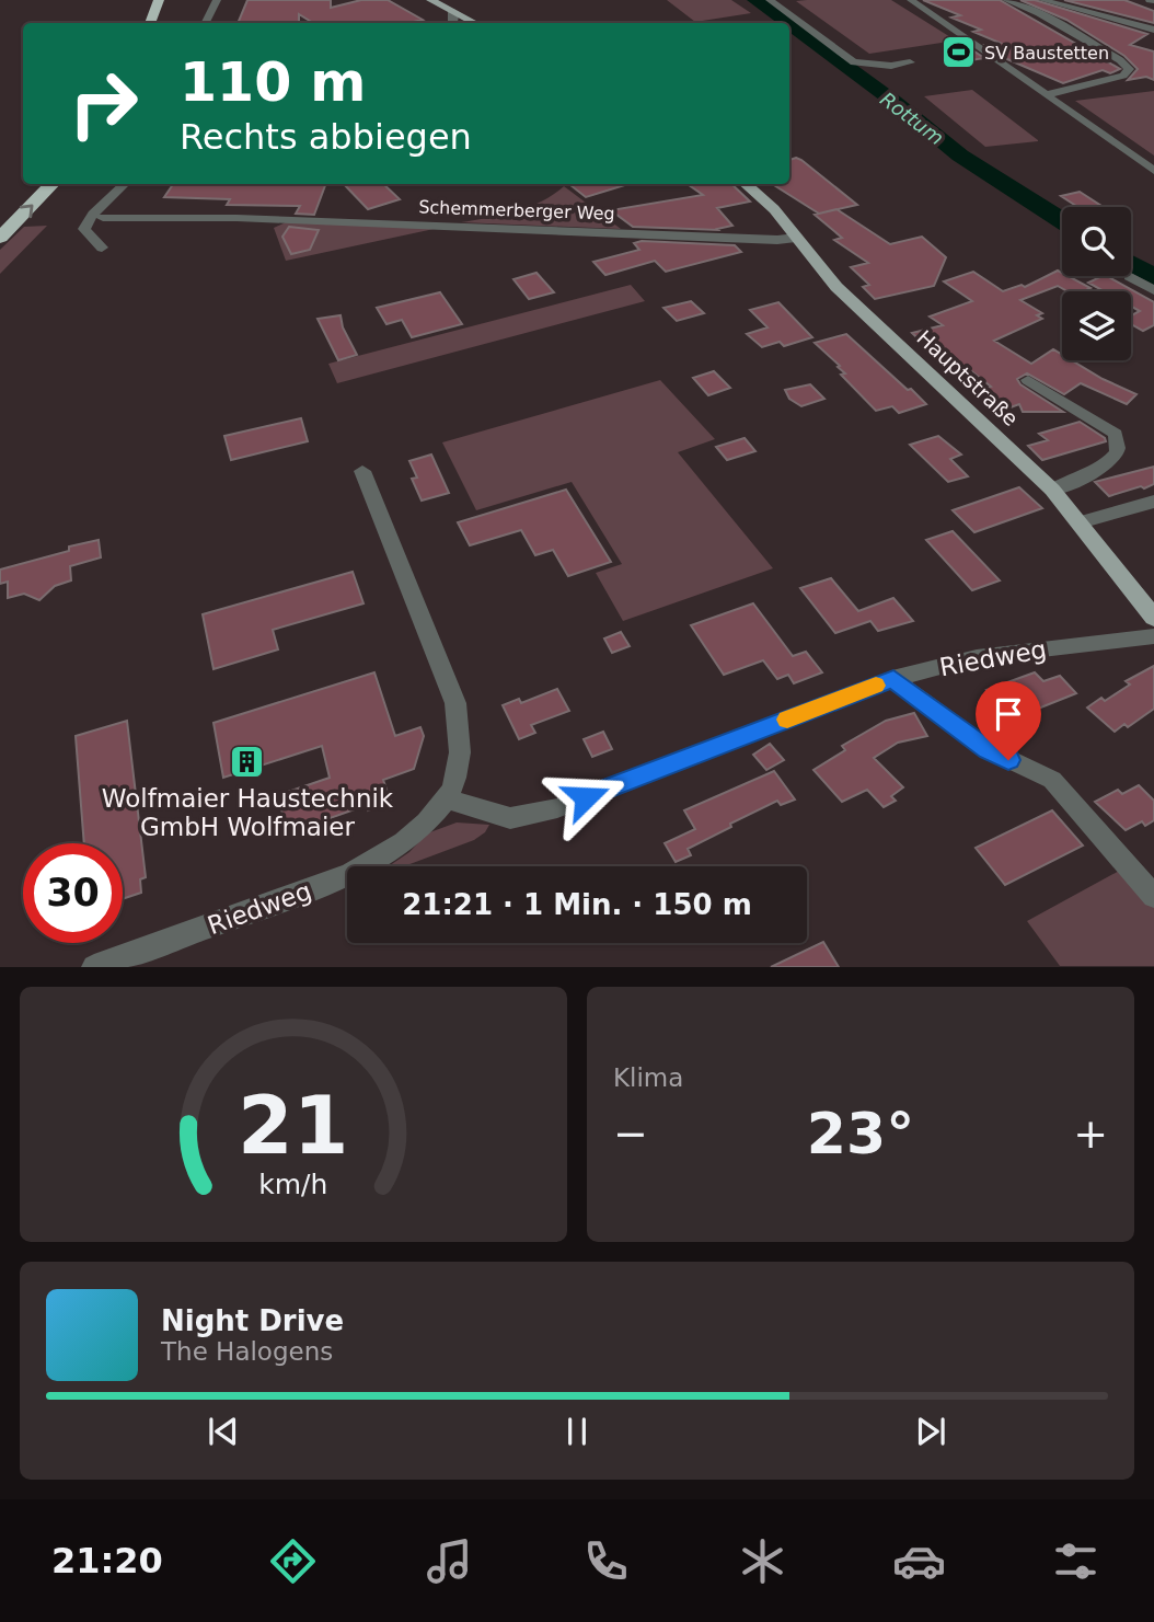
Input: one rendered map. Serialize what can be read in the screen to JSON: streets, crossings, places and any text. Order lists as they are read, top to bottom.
{
  "streets": {
    "main road": ["Hauptstraße"],
    "street": ["Schemmerberger Weg", "Riedweg"]
  },
  "crossings": [
    ["Schemmerberger Weg", "Hauptstraße"]
  ],
  "water": ["Rottum"],
  "places": {
    "sports": ["SV Baustetten"],
    "building": ["Wolfmaier Haustechnik GmbH Wolfmaier"]
  },
  "page": {
    "turn": ["110 m", "Rechts abbiegen"],
    "limit": "30",
    "trip": "21:21 · 1 Min. · 150 m",
    "tile": "Klima",
    "heat": ["−", "23°", "+"],
    "song": ["Night Drive", "The Halogens"],
    "tabs": "21:20",
    "gauge": ["21", "km/h"]
  }
}
